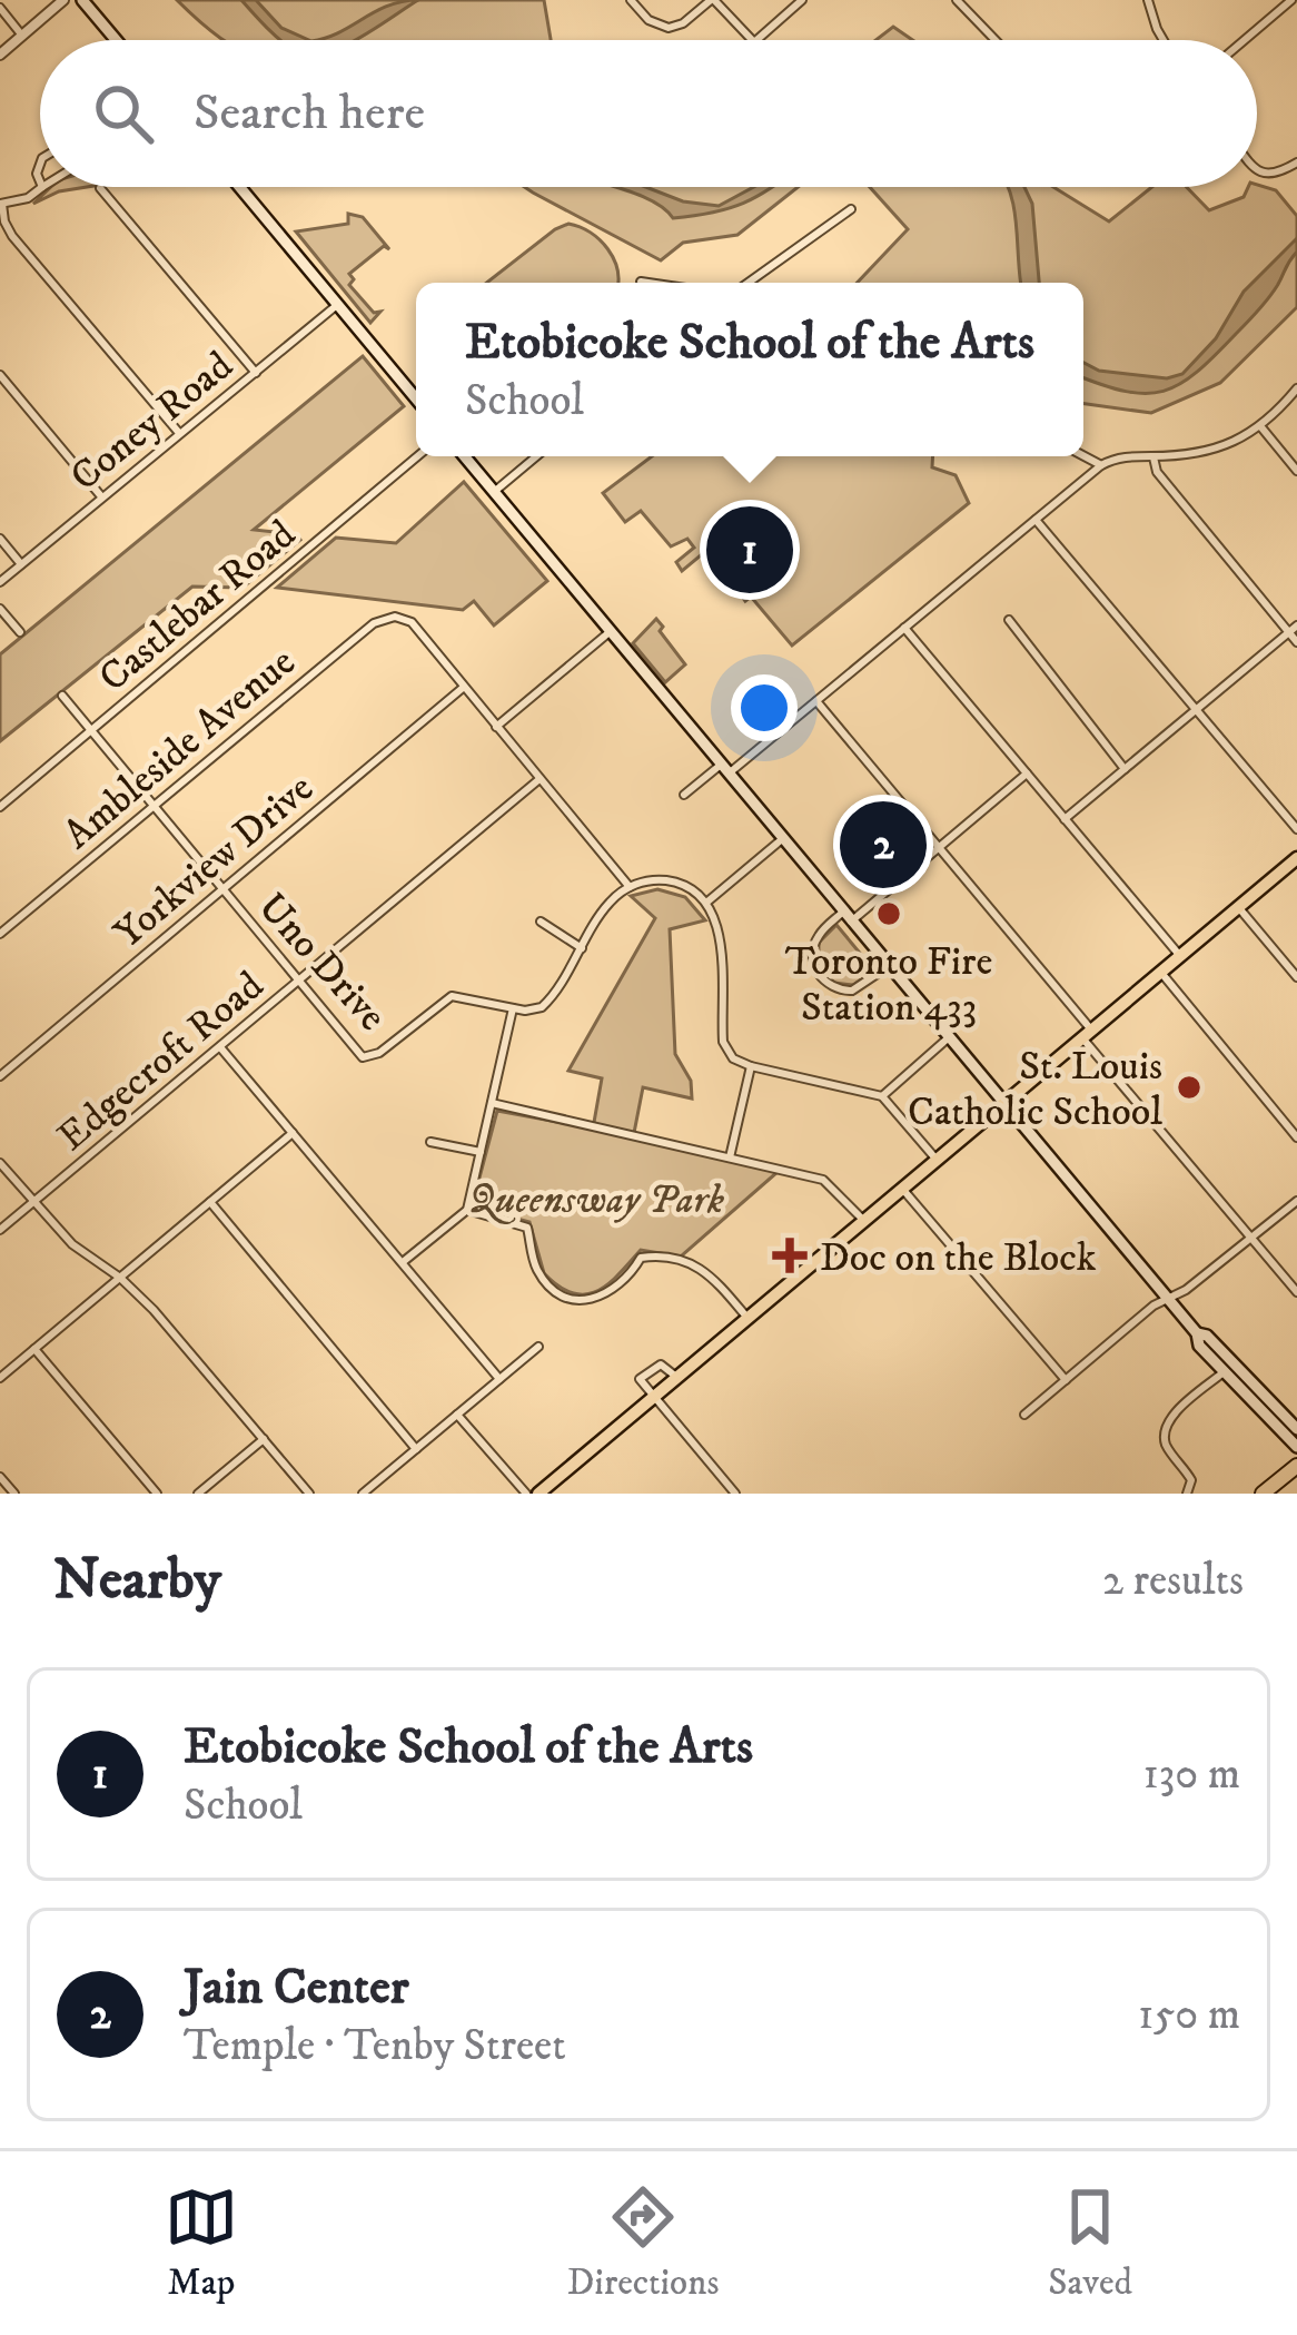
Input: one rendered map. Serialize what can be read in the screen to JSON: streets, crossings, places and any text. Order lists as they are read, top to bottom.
{
  "streets": {
    "street": [
      "Coney Road",
      "Castlebar Road",
      "Ambleside Avenue",
      "Yorkview Drive",
      "Uno Drive",
      "Edgecroft Road"
    ]
  },
  "crossings": [
    ["Castlebar Road", "Uno Drive"],
    ["Ambleside Avenue", "Yorkview Drive"],
    ["Ambleside Avenue", "Uno Drive"],
    ["Yorkview Drive", "Uno Drive"],
    ["Uno Drive", "Edgecroft Road"]
  ],
  "parks": ["Queensway Park"],
  "places": {
    "other": ["Toronto Fire Station 433", "St. Louis Catholic School"],
    "health": ["Doc on the Block"]
  },
  "page": {
    "search": "Search here",
    "popup": ["Etobicoke School of the Arts", "School"],
    "pins": ["1", "2"],
    "heading": ["Nearby", "2 results"],
    "list": [
      {
        "mark": "1",
        "name": "Etobicoke School of the Arts",
        "note": "School",
        "value": "130 m"
      },
      {
        "mark": "2",
        "name": "Jain Center",
        "note": "Temple · Tenby Street",
        "value": "150 m"
      }
    ],
    "nav": ["Map", "Directions", "Saved"]
  }
}
